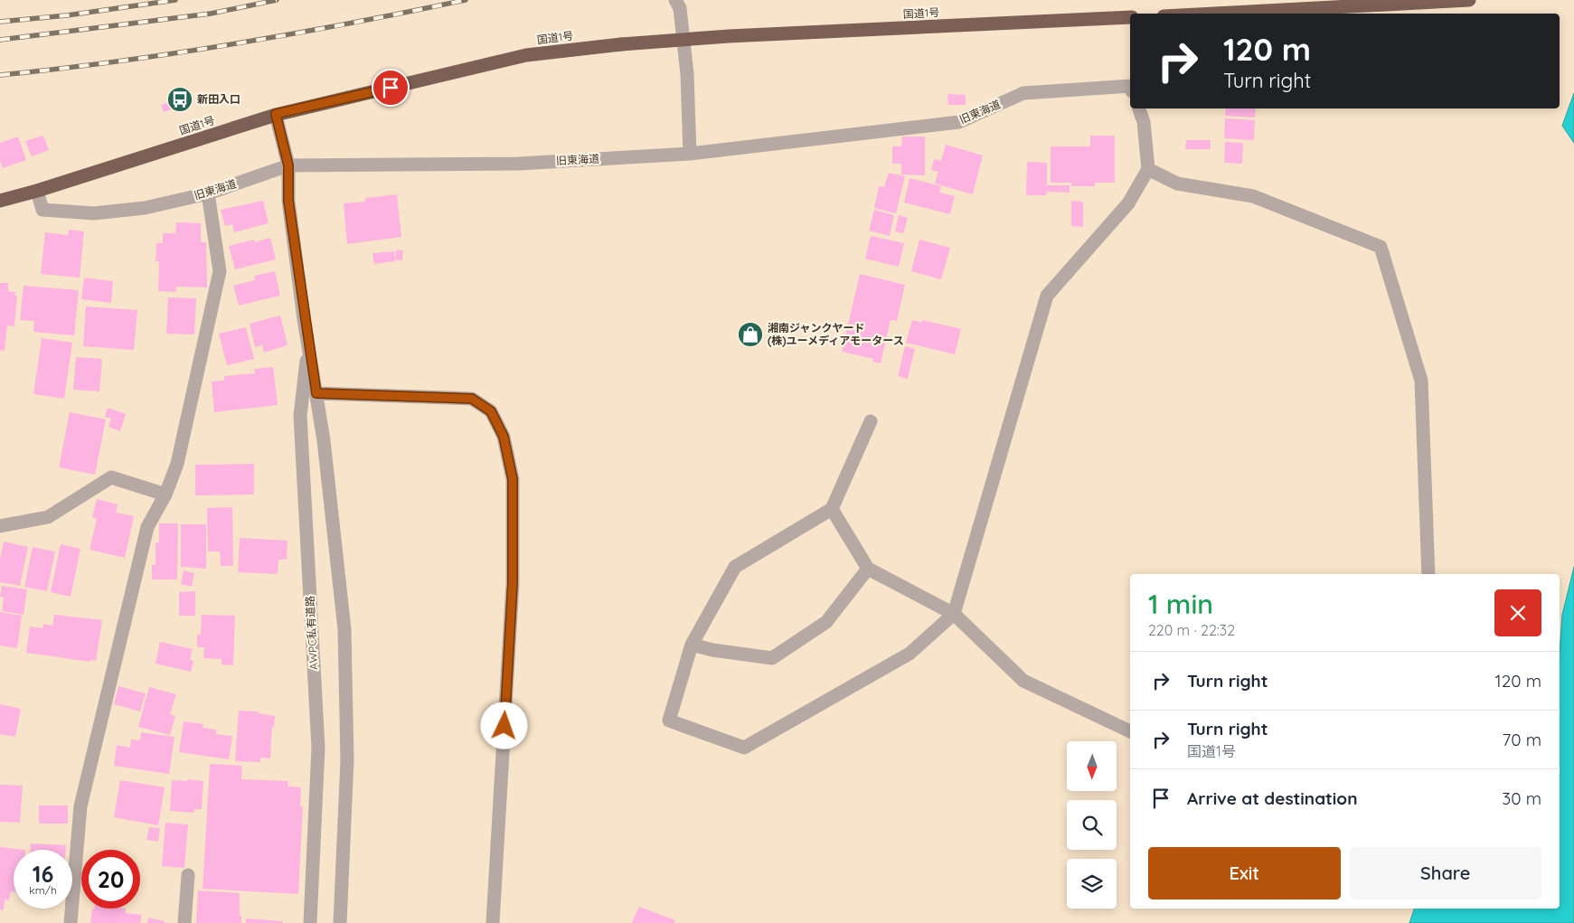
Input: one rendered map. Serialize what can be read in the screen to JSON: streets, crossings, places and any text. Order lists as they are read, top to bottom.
{
  "streets": {
    "highway": ["国道1号"],
    "street": ["旧東海道", "AWPC私有道路"]
  },
  "crossings": [
    ["国道1号", "旧東海道"]
  ],
  "places": {
    "bus stop": ["新田入口"],
    "shop": ["湘南ジャンクヤード (株)ユーメディアモータース"]
  },
  "north": "bottom",
  "page": {
    "turn": ["120 m", "Turn right"],
    "heading": ["1 min", "220 m · 22:32"],
    "list": [
      {
        "name": "Turn right",
        "value": "120 m"
      },
      {
        "name": "Turn right",
        "note": "国道1号",
        "value": "70 m"
      },
      {
        "name": "Arrive at destination",
        "value": "30 m"
      }
    ],
    "buttons": ["Exit", "Share"],
    "speed": "16 km/h",
    "limit": "20"
  }
}
